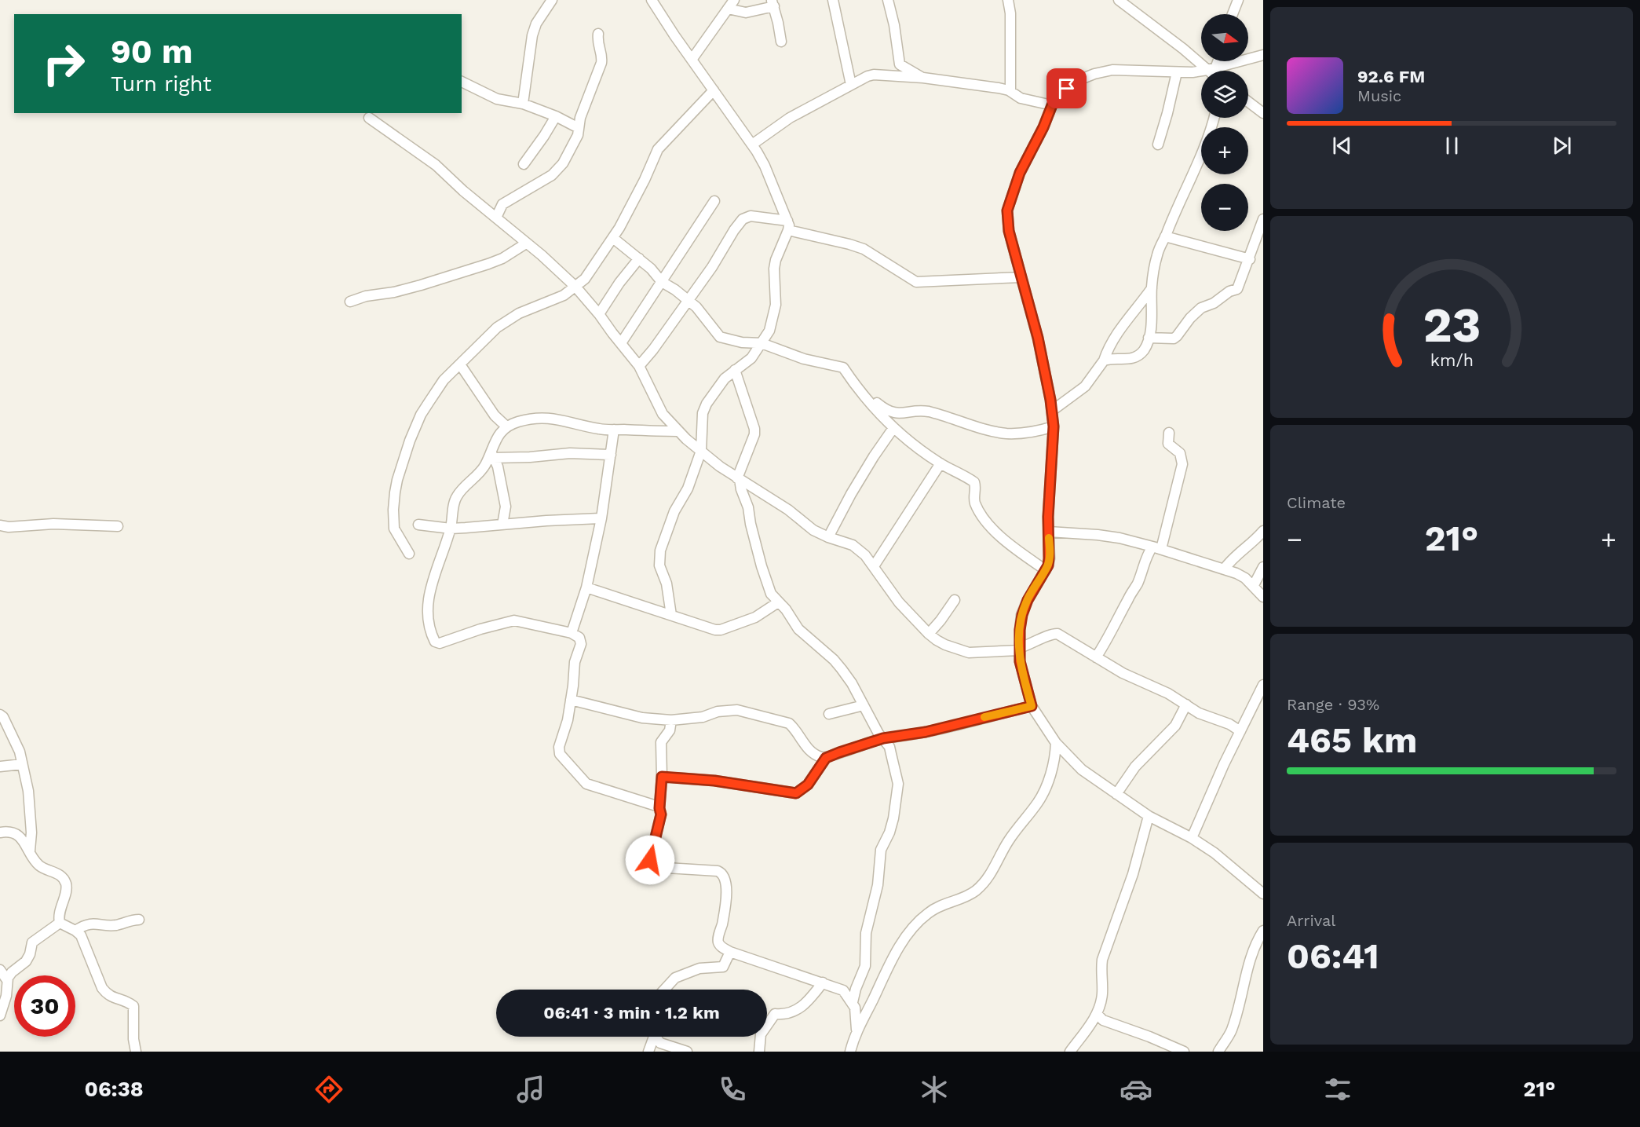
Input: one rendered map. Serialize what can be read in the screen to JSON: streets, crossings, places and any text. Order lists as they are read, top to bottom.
{
  "north": "right",
  "page": {
    "map_buttons": ["+", "−"],
    "turn": ["90 m", "Turn right"],
    "song": ["92.6 FM", "Music"],
    "tile": [
      "Climate",
      ["Range · 93%", "465 km"],
      ["Arrival", "06:41"]
    ],
    "heat": ["−", "21°", "+"],
    "limit": "30",
    "trip": "06:41 · 3 min · 1.2 km",
    "tabs": ["06:38", "21°"],
    "gauge": ["23", "km/h"]
  }
}
